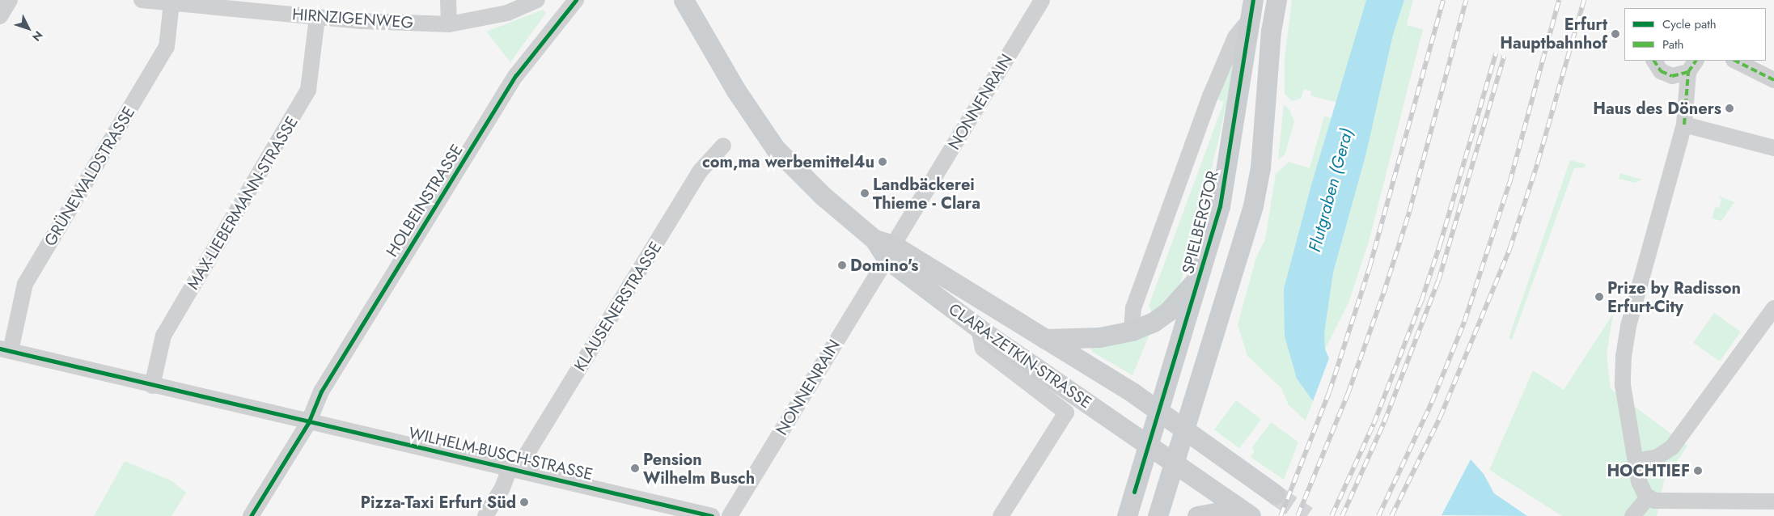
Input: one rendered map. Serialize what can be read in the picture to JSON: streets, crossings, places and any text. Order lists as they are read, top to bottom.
{
  "streets": {
    "main road": ["SPIELBERGTOR", "CLARA-ZETKIN-STRASSE"],
    "street": [
      "HIRNZIGENWEG",
      "NONNENRAIN",
      "GRÜNEWALDSTRASSE",
      "HOLBEINSTRASSE",
      "MAX-LIEBERMANN-STRASSE",
      "KLAUSENERSTRASSE",
      "WILHELM-BUSCH-STRASSE"
    ]
  },
  "crossings": [
    ["HIRNZIGENWEG", "GRÜNEWALDSTRASSE"],
    ["HIRNZIGENWEG", "MAX-LIEBERMANN-STRASSE"],
    ["NONNENRAIN", "CLARA-ZETKIN-STRASSE"],
    ["GRÜNEWALDSTRASSE", "WILHELM-BUSCH-STRASSE"],
    ["HOLBEINSTRASSE", "WILHELM-BUSCH-STRASSE"],
    ["MAX-LIEBERMANN-STRASSE", "WILHELM-BUSCH-STRASSE"],
    ["SPIELBERGTOR", "CLARA-ZETKIN-STRASSE"],
    ["KLAUSENERSTRASSE", "WILHELM-BUSCH-STRASSE"]
  ],
  "water": ["Flutgraben (Gera)"],
  "places": [
    "Erfurt Hauptbahnhof",
    "Haus des Döners",
    "com,ma werbemittel4u",
    "Landbäckerei Thieme - Clara",
    "Domino's",
    "Prize by Radisson Erfurt-City",
    "Pension Wilhelm Busch",
    "HOCHTIEF",
    "Pizza-Taxi Erfurt Süd"
  ],
  "legend": ["Cycle path", "Path"],
  "north": "bottom right"
}
